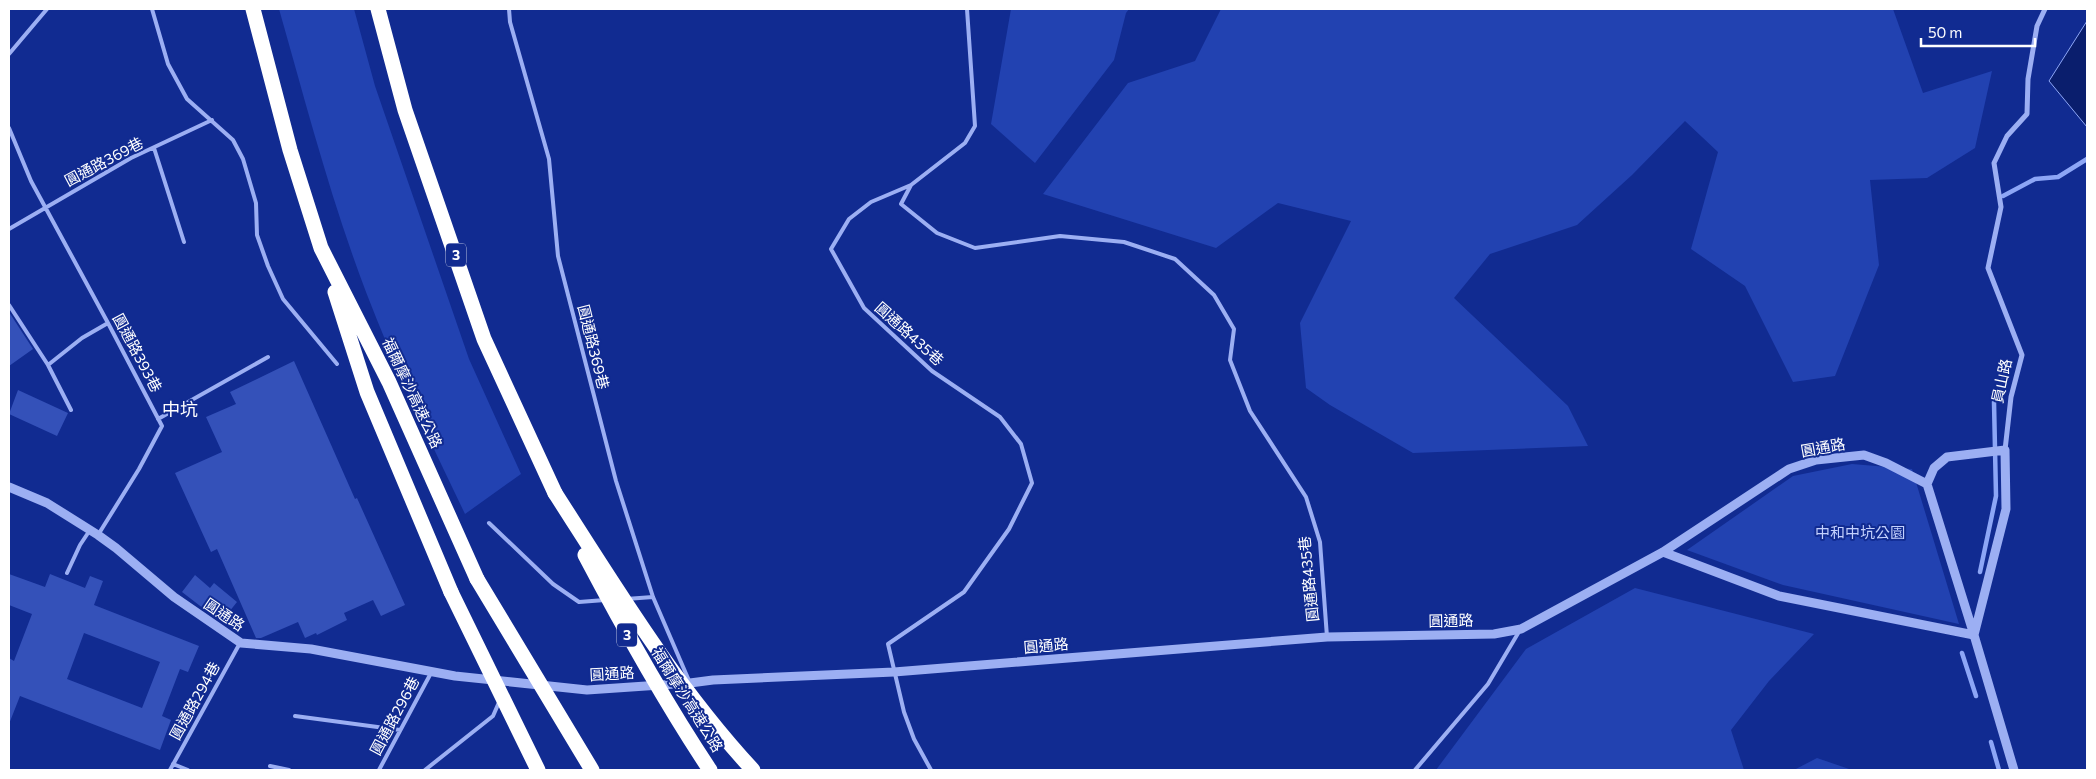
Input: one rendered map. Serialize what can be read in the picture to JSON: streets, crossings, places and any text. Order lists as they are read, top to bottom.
{
  "streets": {
    "highway": ["3", "福爾摩沙高速公路"],
    "street": ["員山路", "圓通路"],
    "lane": [
      "圓通路369巷",
      "圓通路435巷",
      "圓通路393巷",
      "圓通路294巷",
      "圓通路296巷"
    ]
  },
  "crossings": [
    ["圓通路369巷", "圓通路393巷"],
    ["圓通路369巷", "圓通路"],
    ["圓通路435巷", "圓通路"],
    ["圓通路", "圓通路294巷"],
    ["圓通路", "圓通路296巷"]
  ],
  "districts": ["中坑"],
  "parks": ["中和中坑公園"],
  "scale_bar": "50 m"
}
